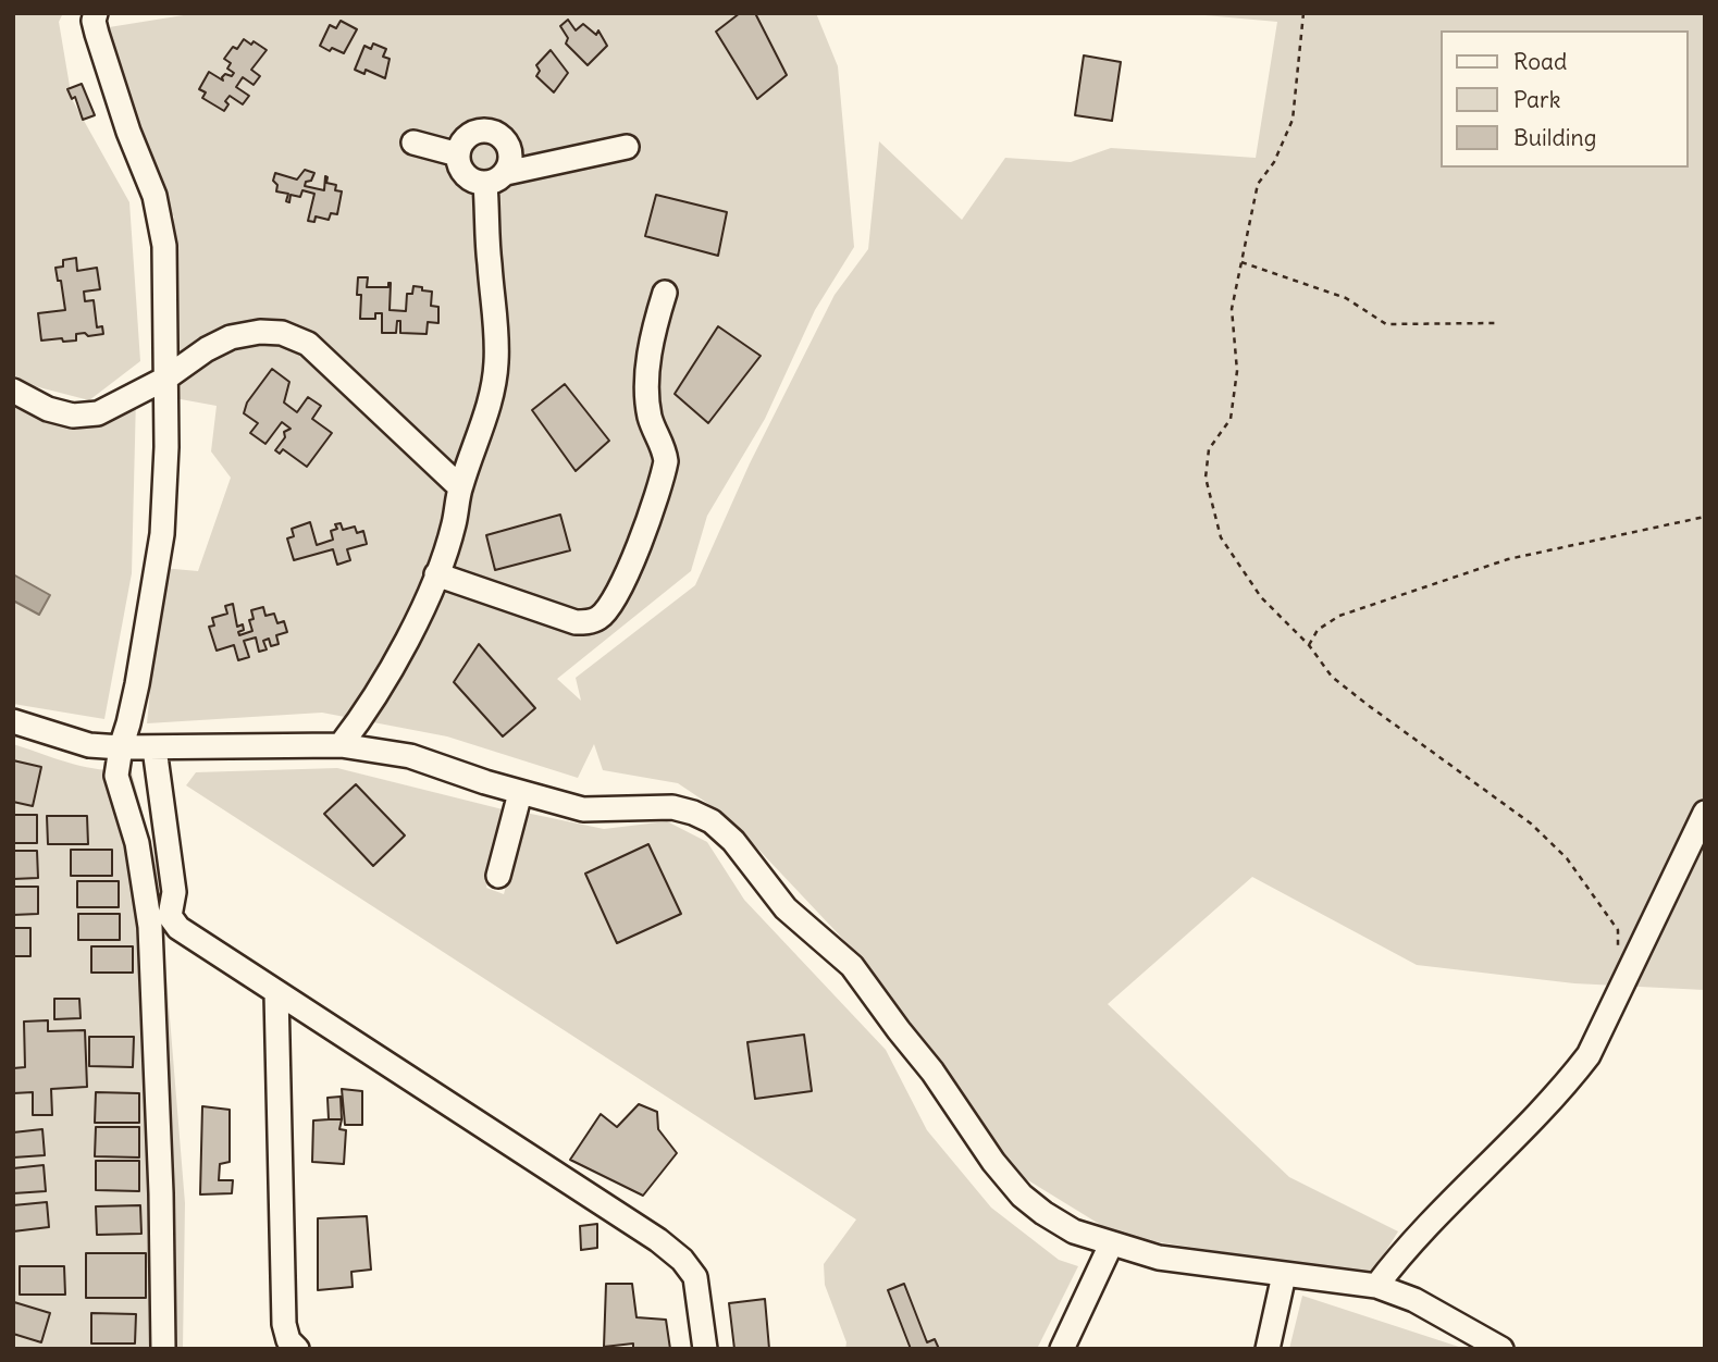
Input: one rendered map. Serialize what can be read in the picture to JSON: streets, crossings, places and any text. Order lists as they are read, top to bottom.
{
  "legend": ["Road", "Park", "Building"]
}
